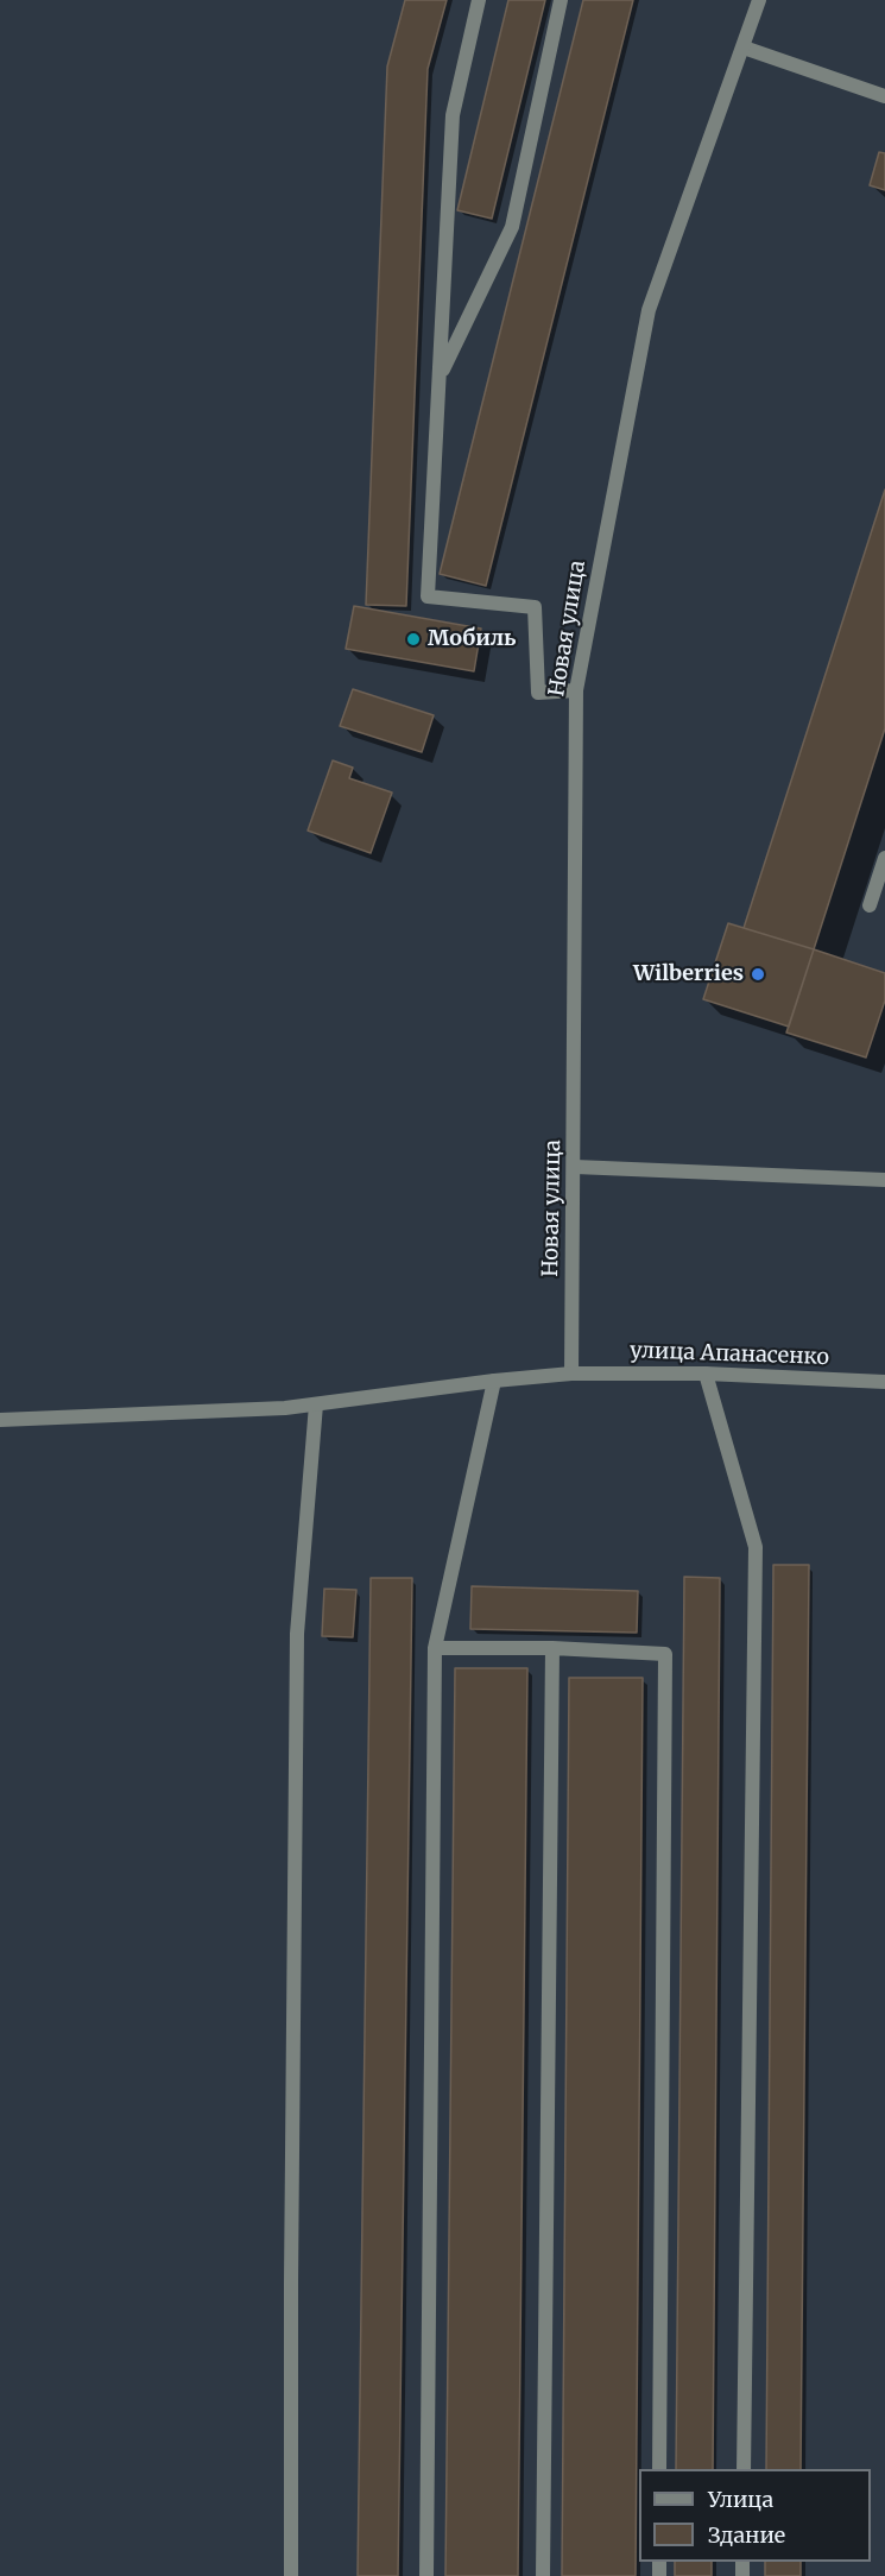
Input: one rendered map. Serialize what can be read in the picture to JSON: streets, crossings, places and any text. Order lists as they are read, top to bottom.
{
  "streets": {
    "street": ["Новая улица", "улица Апанасенко"]
  },
  "crossings": [
    ["Новая улица", "улица Апанасенко"]
  ],
  "places": ["Мобиль", "Wilberries"],
  "legend": ["Улица", "Здание"]
}
